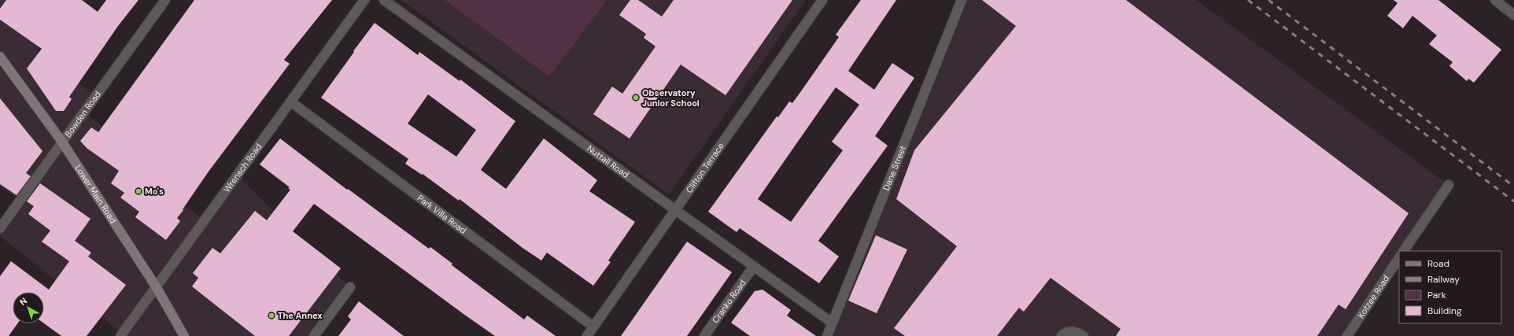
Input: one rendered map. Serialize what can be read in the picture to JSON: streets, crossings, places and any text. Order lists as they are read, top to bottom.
{
  "streets": {
    "street": [
      "Bowden Road",
      "Nuttall Road",
      "Wrensch Road",
      "Dane Street",
      "Clifton Terrace",
      "Lower Main Road",
      "Park Villa Road",
      "Kotzee Road",
      "Cranko Road"
    ]
  },
  "crossings": [
    ["Bowden Road", "Lower Main Road"],
    ["Nuttall Road", "Dane Street"],
    ["Nuttall Road", "Clifton Terrace"],
    ["Nuttall Road", "Cranko Road"],
    ["Wrensch Road", "Lower Main Road"],
    ["Wrensch Road", "Park Villa Road"],
    ["Clifton Terrace", "Park Villa Road"]
  ],
  "places": ["Observatory Junior School", "Mo's", "The Annex"],
  "legend": [
    "Road",
    "Railway",
    "Park",
    "Building"
  ],
  "north": "top left"
}
